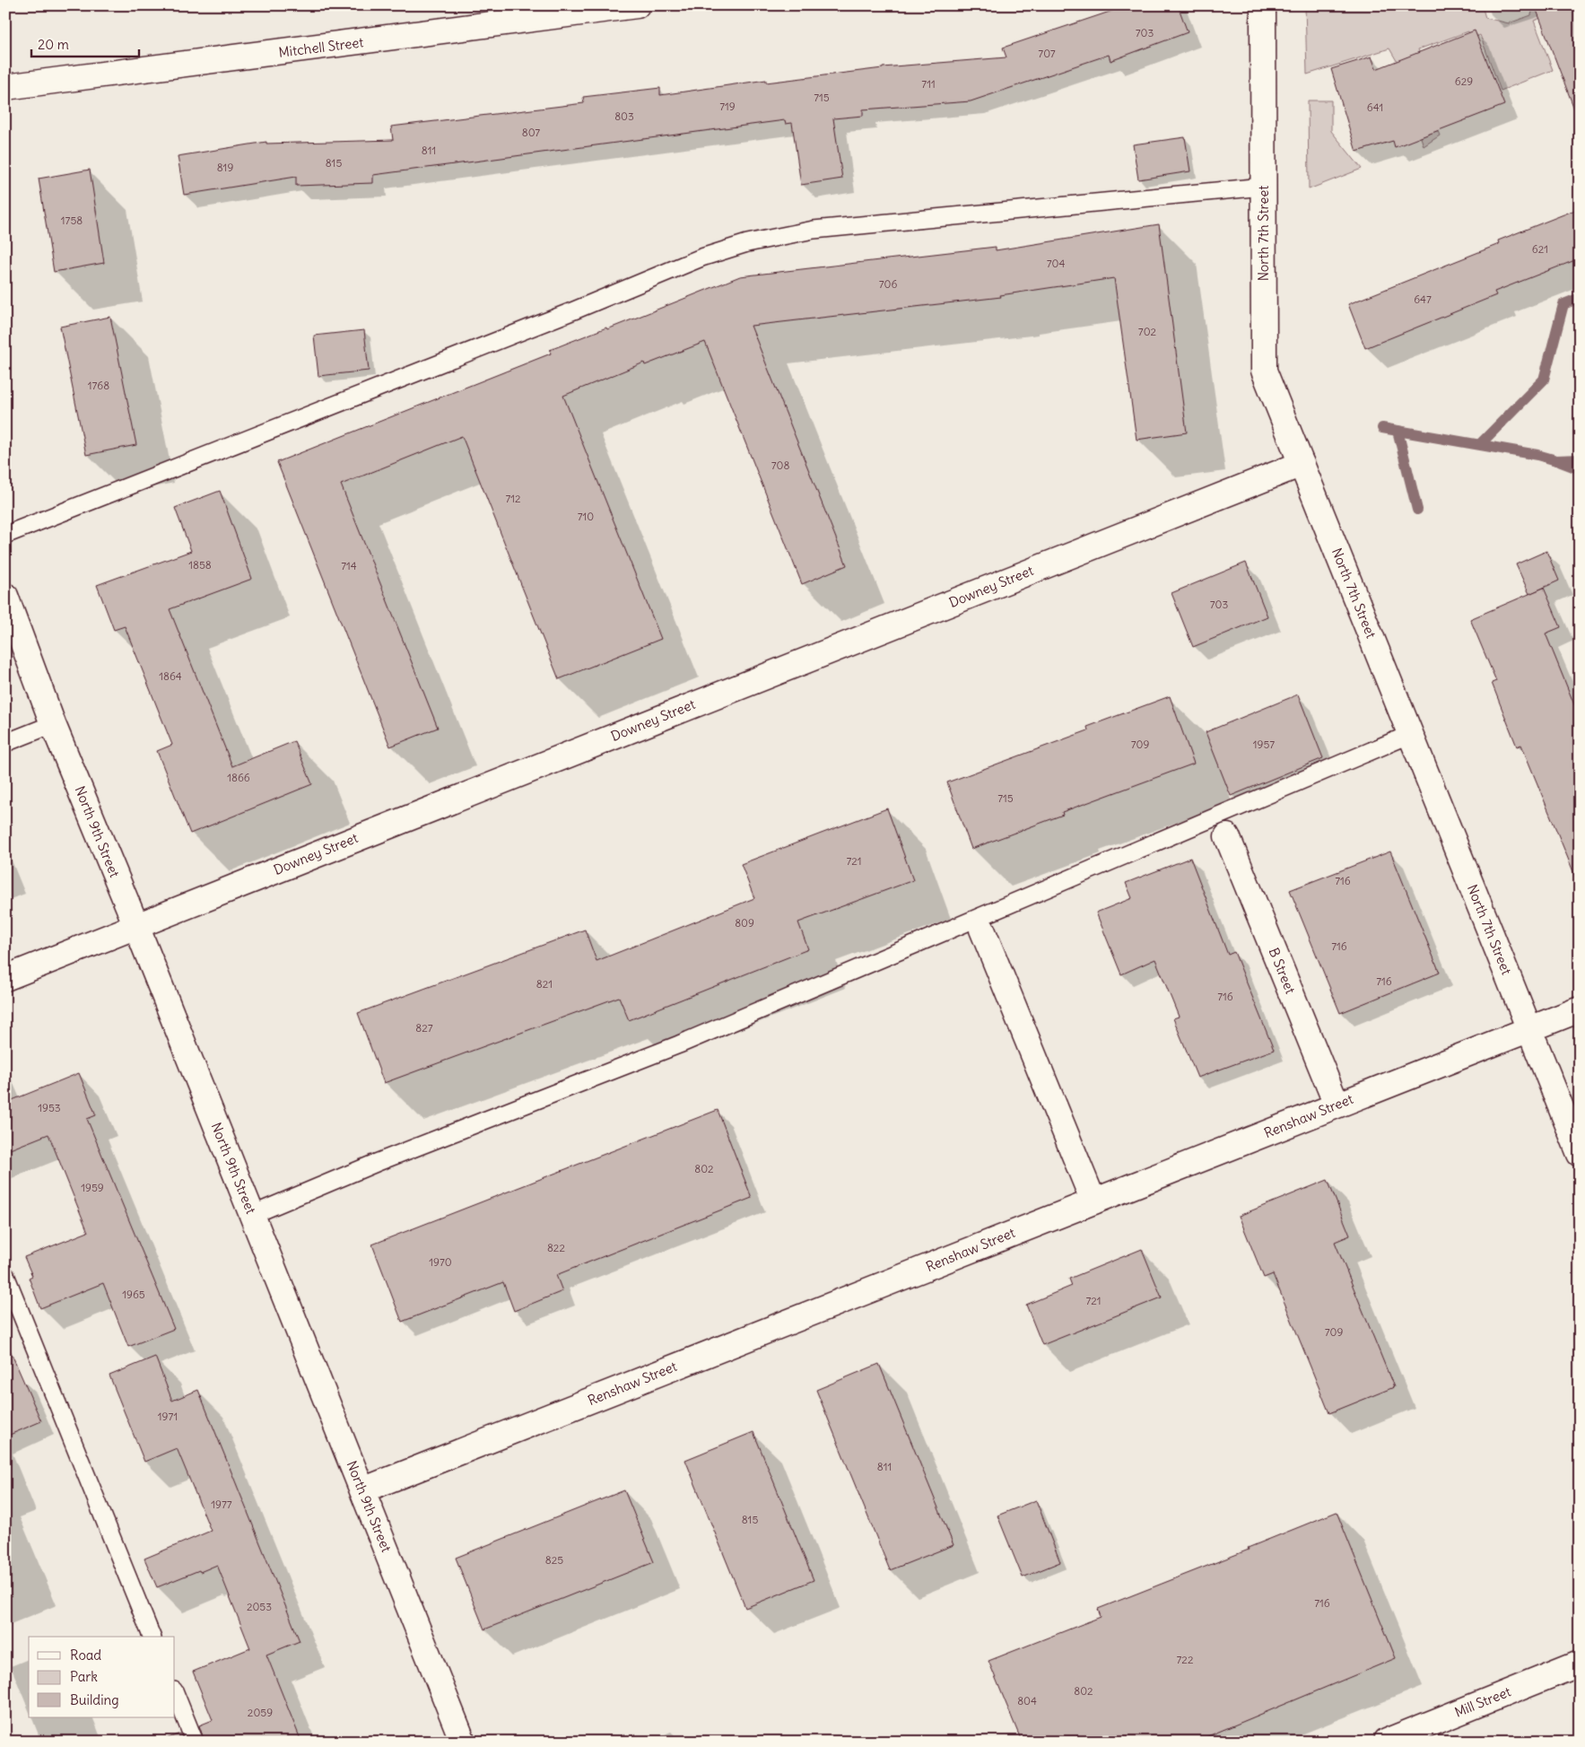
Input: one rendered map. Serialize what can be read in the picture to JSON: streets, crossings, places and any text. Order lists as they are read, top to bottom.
{
  "streets": {
    "street": [
      "Mitchell Street",
      "North 7th Street",
      "Downey Street",
      "North 9th Street",
      "B Street",
      "Renshaw Street",
      "Mill Street"
    ]
  },
  "crossings": [
    ["North 7th Street", "Downey Street"],
    ["North 7th Street", "Renshaw Street"],
    ["Downey Street", "North 9th Street"],
    ["North 9th Street", "Renshaw Street"],
    ["B Street", "Renshaw Street"]
  ],
  "house_numbers": [
    "703",
    "707",
    "629",
    "711",
    "715",
    "719",
    "641",
    "803",
    "807",
    "811",
    "815",
    "819",
    "1758",
    "621",
    "704",
    "706",
    "647",
    "702",
    "1768",
    "708",
    "712",
    "710",
    "1858",
    "714",
    "703",
    "1864",
    "709",
    "1957",
    "1866",
    "715",
    "721",
    "716",
    "809",
    "716",
    "716",
    "821",
    "716",
    "827",
    "1953",
    "802",
    "1959",
    "822",
    "1970",
    "1965",
    "721",
    "709",
    "1971",
    "811",
    "1977",
    "815",
    "825",
    "716",
    "2053",
    "722",
    "802",
    "804",
    "2059"
  ],
  "legend": ["Road", "Park", "Building"],
  "scale_bar": "20 m"
}
